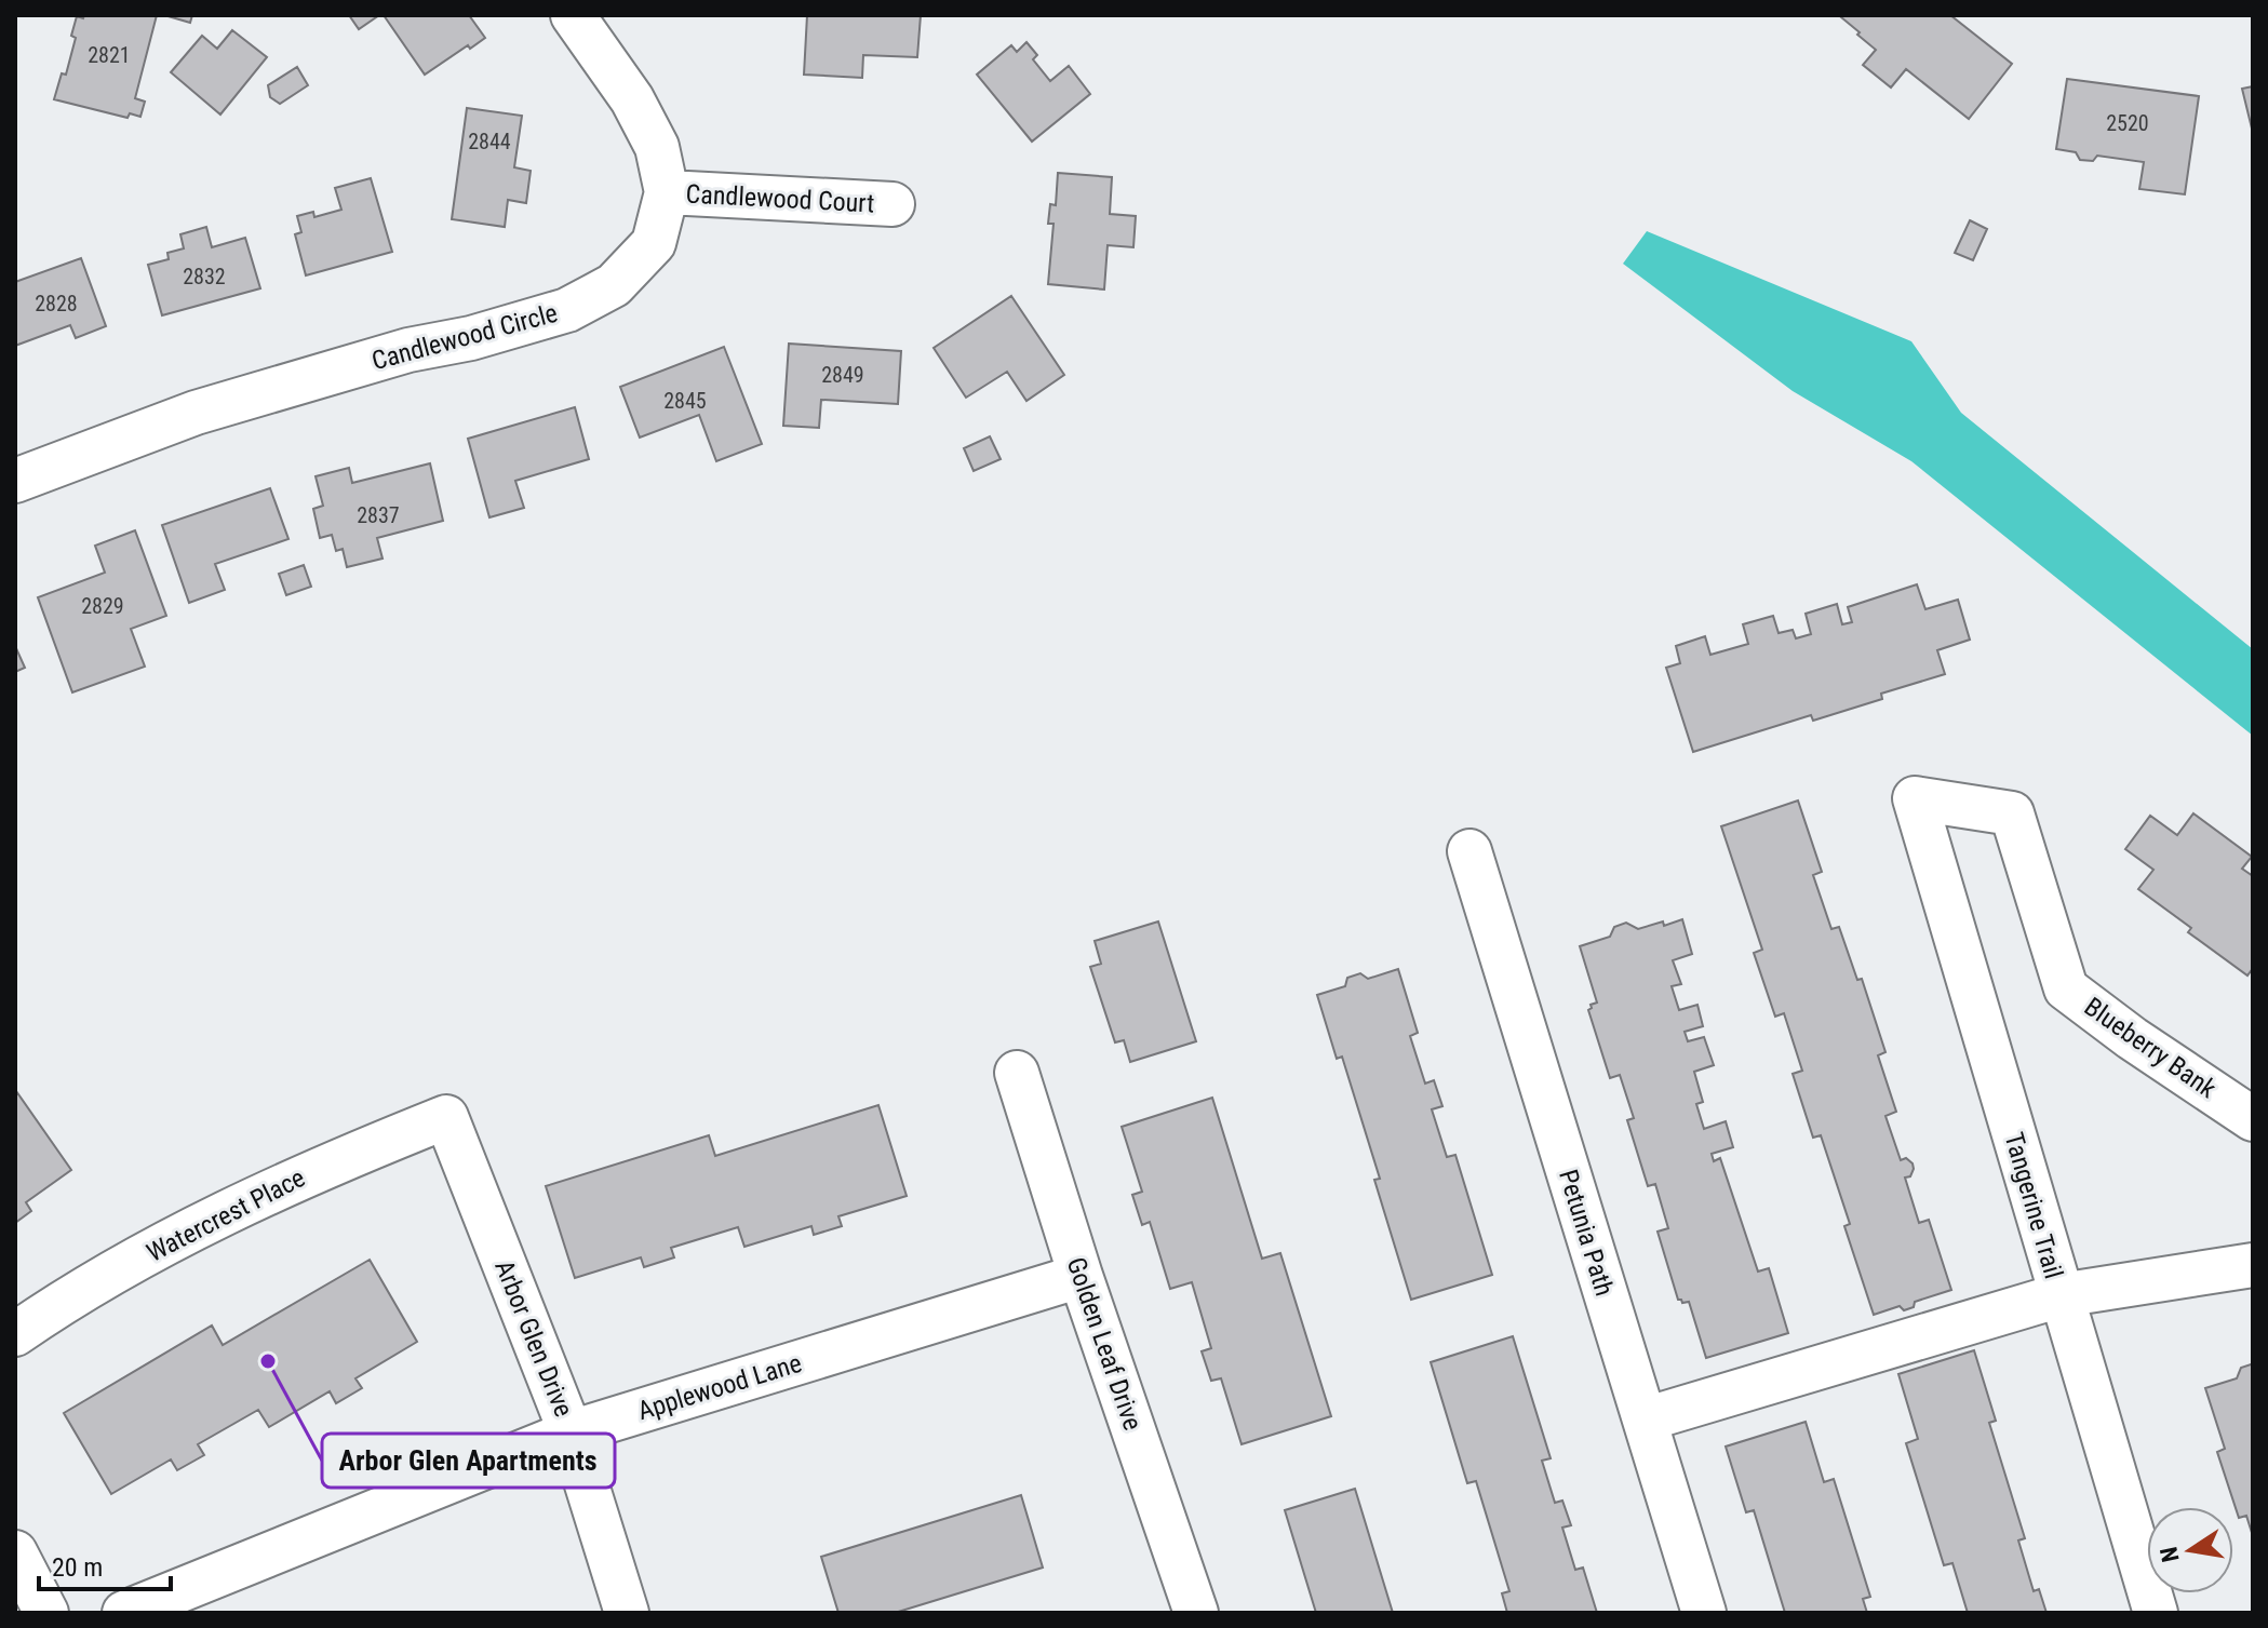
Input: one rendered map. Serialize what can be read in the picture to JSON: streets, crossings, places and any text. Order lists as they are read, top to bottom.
{
  "streets": {
    "street": [
      "Candlewood Court",
      "Candlewood Circle",
      "Blueberry Bank",
      "Tangerine Trail",
      "Watercrest Place",
      "Petunia Path",
      "Arbor Glen Drive",
      "Golden Leaf Drive",
      "Applewood Lane"
    ]
  },
  "crossings": [
    ["Candlewood Court", "Candlewood Circle"],
    ["Blueberry Bank", "Tangerine Trail"],
    ["Watercrest Place", "Arbor Glen Drive"],
    ["Arbor Glen Drive", "Applewood Lane"],
    ["Golden Leaf Drive", "Applewood Lane"]
  ],
  "places": ["Arbor Glen Apartments"],
  "house_numbers": [
    "2821",
    "2520",
    "2844",
    "2832",
    "2828",
    "2849",
    "2845",
    "2837",
    "2829"
  ],
  "scale_bar": "20 m",
  "north": "left"
}
